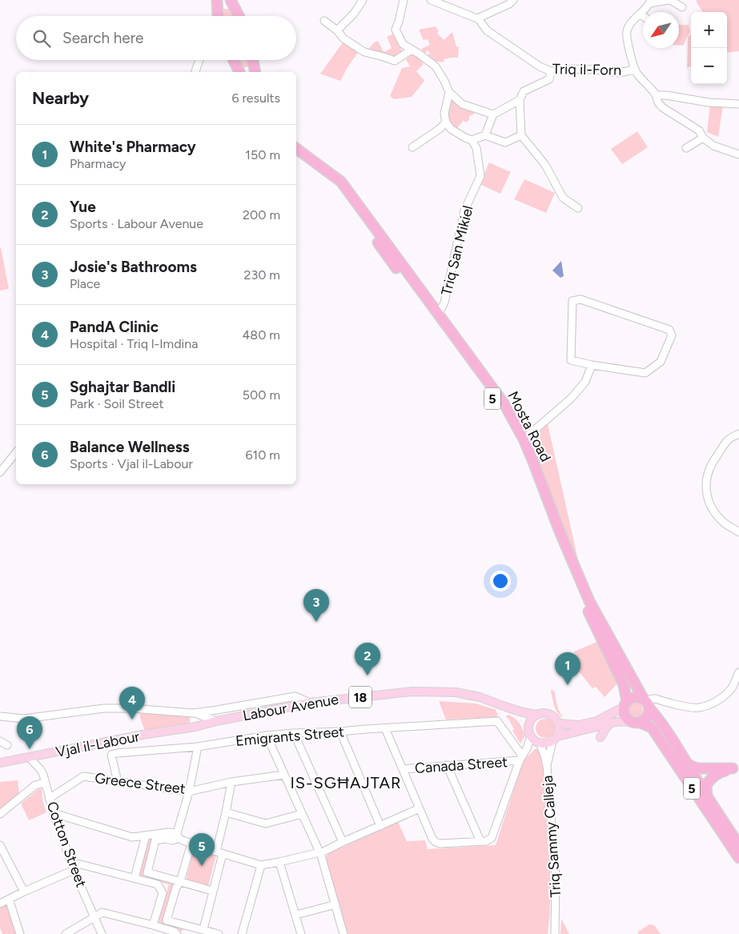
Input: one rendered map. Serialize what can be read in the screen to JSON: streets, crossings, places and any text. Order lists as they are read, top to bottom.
{
  "streets": {
    "highway": ["5", "Mosta Road"],
    "main road": ["18", "Labour Avenue", "Vjal il-Labour"],
    "street": [
      "Triq il-Forn",
      "Triq San Mikiel",
      "Emigrants Street",
      "Canada Street",
      "Greece Street",
      "Triq Sammy Calleja",
      "Cotton Street"
    ]
  },
  "crossings": [
    ["Triq San Mikiel", "Mosta Road"],
    ["5", "Mosta Road"],
    ["5", "18"],
    ["Mosta Road", "18"],
    ["18", "Labour Avenue"],
    ["18", "Triq Sammy Calleja"],
    ["Labour Avenue", "Vjal il-Labour"],
    ["Emigrants Street", "Canada Street"],
    ["Emigrants Street", "Greece Street"],
    ["Vjal il-Labour", "Cotton Street"],
    ["Greece Street", "Cotton Street"]
  ],
  "districts": ["IS-SGĦAJTAR"],
  "north": "bottom left",
  "page": {
    "map_buttons": ["+", "−"],
    "search": "Search here",
    "heading": ["Nearby", "6 results"],
    "list": [
      {
        "mark": "1",
        "name": "White's Pharmacy",
        "note": "Pharmacy",
        "value": "150 m"
      },
      {
        "mark": "2",
        "name": "Yue",
        "note": "Sports · Labour Avenue",
        "value": "200 m"
      },
      {
        "mark": "3",
        "name": "Josie's Bathrooms",
        "note": "Place",
        "value": "230 m"
      },
      {
        "mark": "4",
        "name": "PandA Clinic",
        "note": "Hospital · Triq l-Imdina",
        "value": "480 m"
      },
      {
        "mark": "5",
        "name": "Sghajtar Bandli",
        "note": "Park · Soil Street",
        "value": "500 m"
      },
      {
        "mark": "6",
        "name": "Balance Wellness",
        "note": "Sports · Vjal il-Labour",
        "value": "610 m"
      }
    ],
    "pins": [
      "3",
      "2",
      "1",
      "4",
      "6",
      "5"
    ]
  }
}
